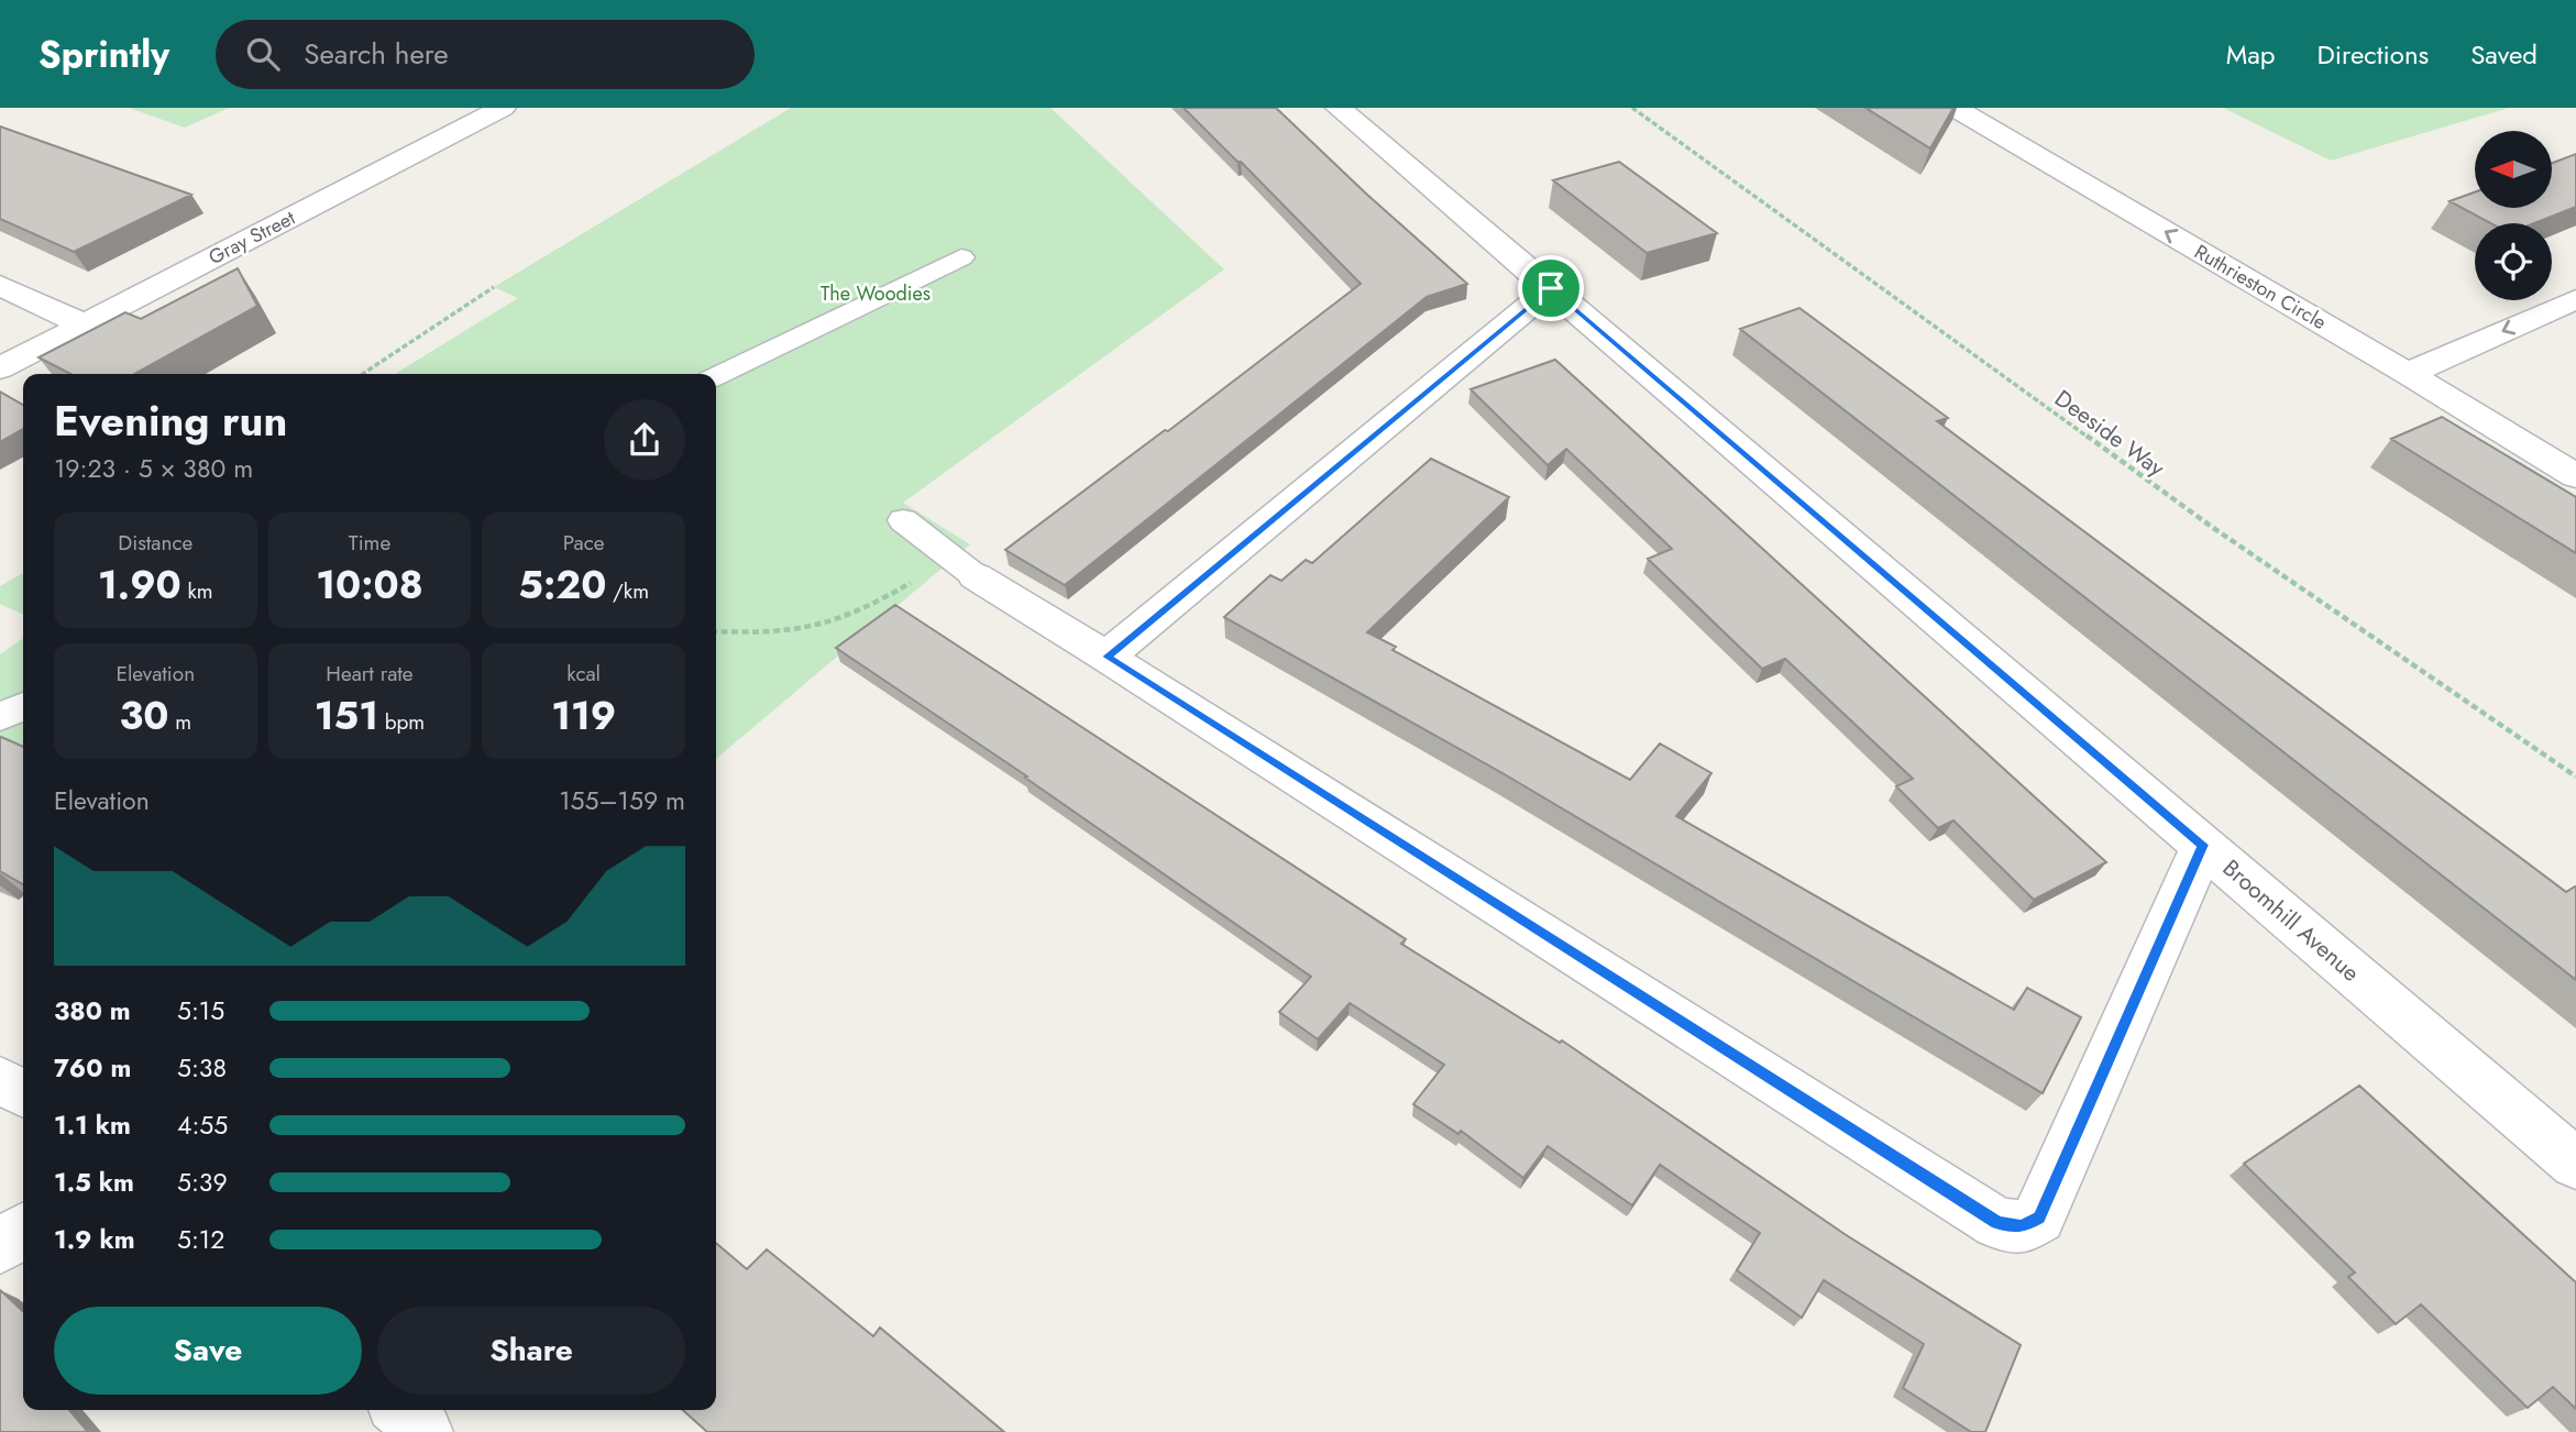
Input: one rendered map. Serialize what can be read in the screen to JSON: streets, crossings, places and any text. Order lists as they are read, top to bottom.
{
  "streets": {
    "street": ["Gray Street", "Ruthrieston Circle", "Broomhill Avenue"],
    "path": ["Deeside Way"]
  },
  "one_way": ["Ruthrieston Circle"],
  "parks": ["The Woodies"],
  "north": "left",
  "page": {
    "header": "Sprintly",
    "search": "Search here",
    "nav": ["Map", "Directions", "Saved"],
    "heading": ["Evening run", "19:23 · 5 × 380 m"],
    "stats": [
      ["Distance", "1.90 km"],
      ["Time", "10:08"],
      ["Pace", "5:20 /km"],
      ["Elevation", "30 m"],
      ["Heart rate", "151 bpm"],
      ["kcal", "119"]
    ],
    "chart": ["Elevation", "155–159 m"],
    "list": [
      {
        "name": "380 m",
        "note": "5:15"
      },
      {
        "name": "760 m",
        "note": "5:38"
      },
      {
        "name": "1.1 km",
        "note": "4:55"
      },
      {
        "name": "1.5 km",
        "note": "5:39"
      },
      {
        "name": "1.9 km",
        "note": "5:12"
      }
    ],
    "buttons": ["Save", "Share"]
  }
}
